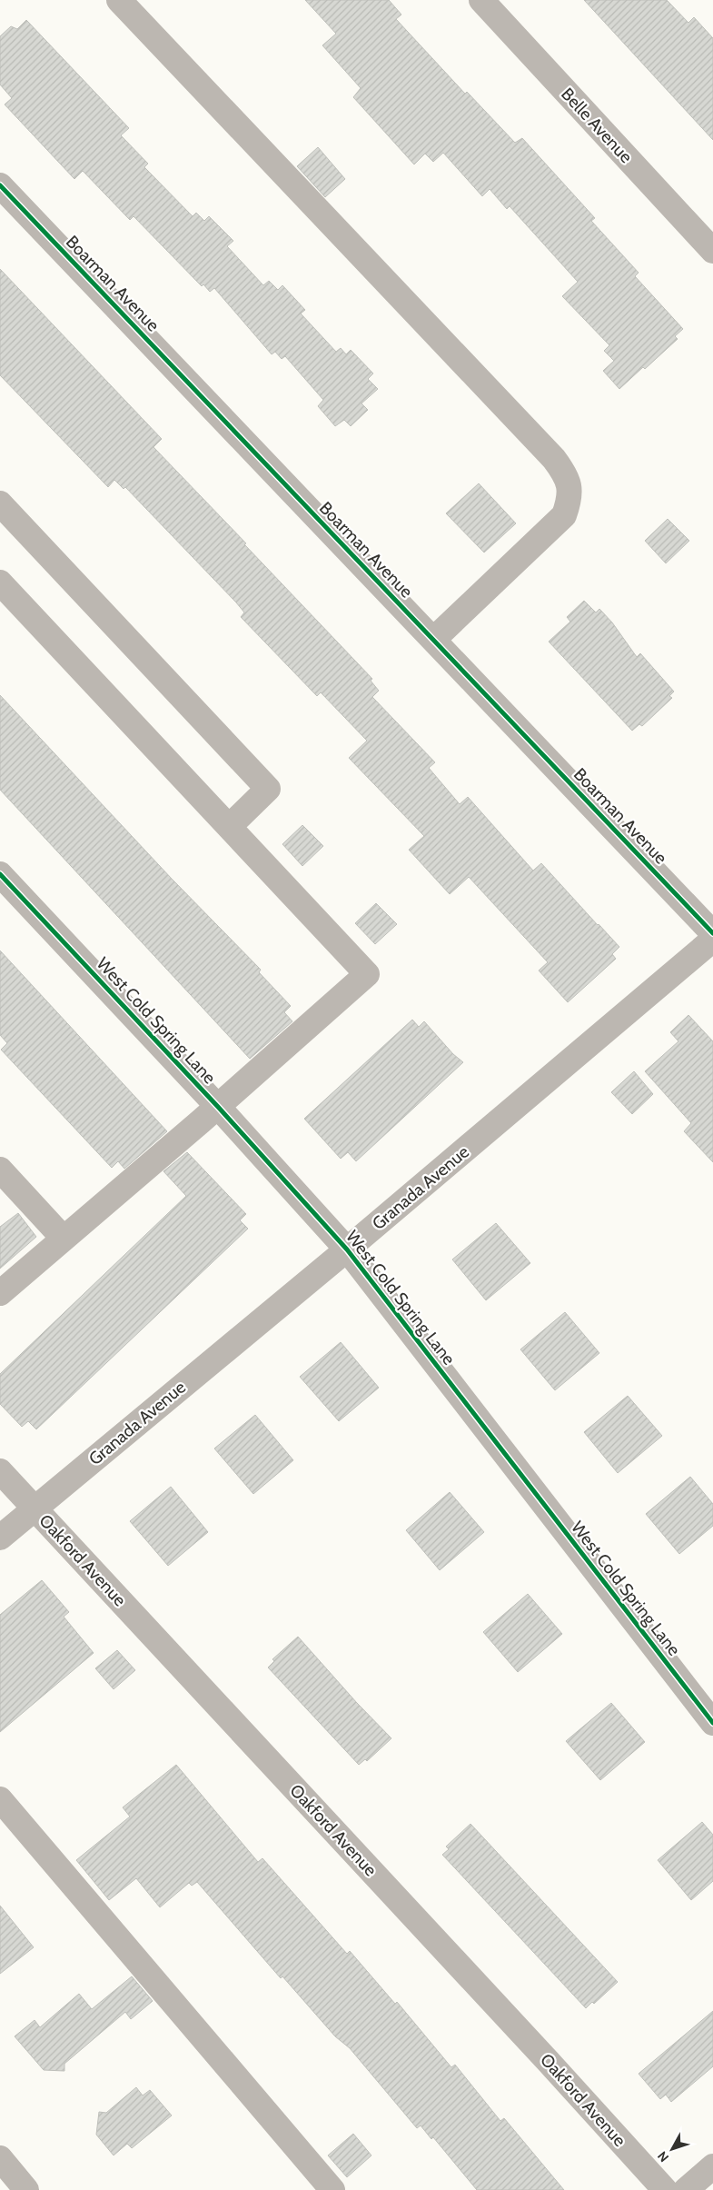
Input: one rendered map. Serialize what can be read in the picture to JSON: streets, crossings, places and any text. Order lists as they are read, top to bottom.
{
  "streets": {
    "street": [
      "Belle Avenue",
      "Boarman Avenue",
      "West Cold Spring Lane",
      "Granada Avenue",
      "Oakford Avenue"
    ]
  },
  "crossings": [
    ["West Cold Spring Lane", "Granada Avenue"],
    ["Granada Avenue", "Oakford Avenue"]
  ],
  "north": "bottom left"
}
